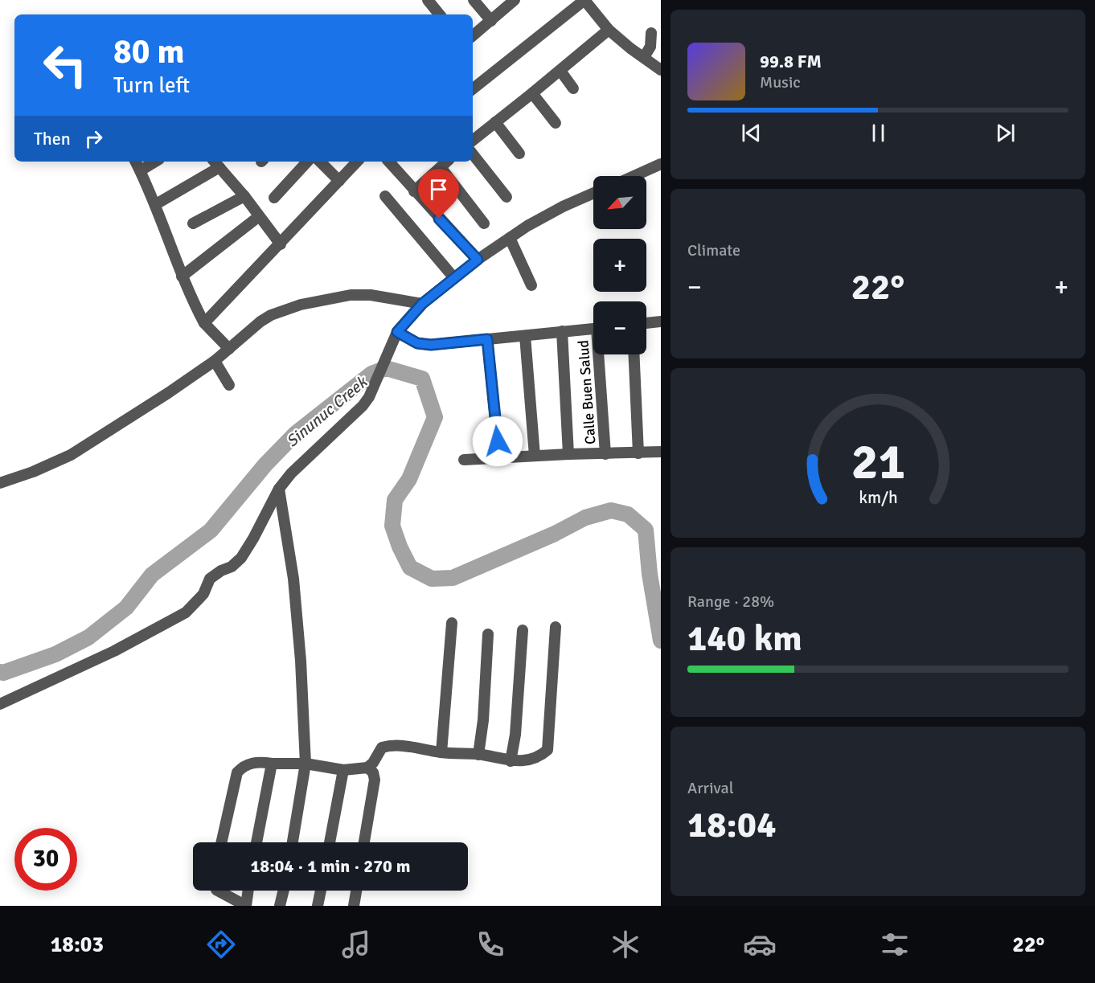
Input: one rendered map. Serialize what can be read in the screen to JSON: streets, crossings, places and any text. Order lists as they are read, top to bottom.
{
  "streets": {
    "street": ["Calle Buen Salud"]
  },
  "water": ["Sinunuc Creek"],
  "north": "bottom left",
  "page": {
    "turn": ["80 m", "Turn left"],
    "song": ["99.8 FM", "Music"],
    "then": "Then",
    "map_buttons": ["+", "−"],
    "tile": [
      "Climate",
      ["Range · 28%", "140 km"],
      ["Arrival", "18:04"]
    ],
    "heat": ["−", "22°", "+"],
    "limit": "30",
    "trip": "18:04 · 1 min · 270 m",
    "tabs": ["18:03", "22°"],
    "gauge": ["21", "km/h"]
  }
}
